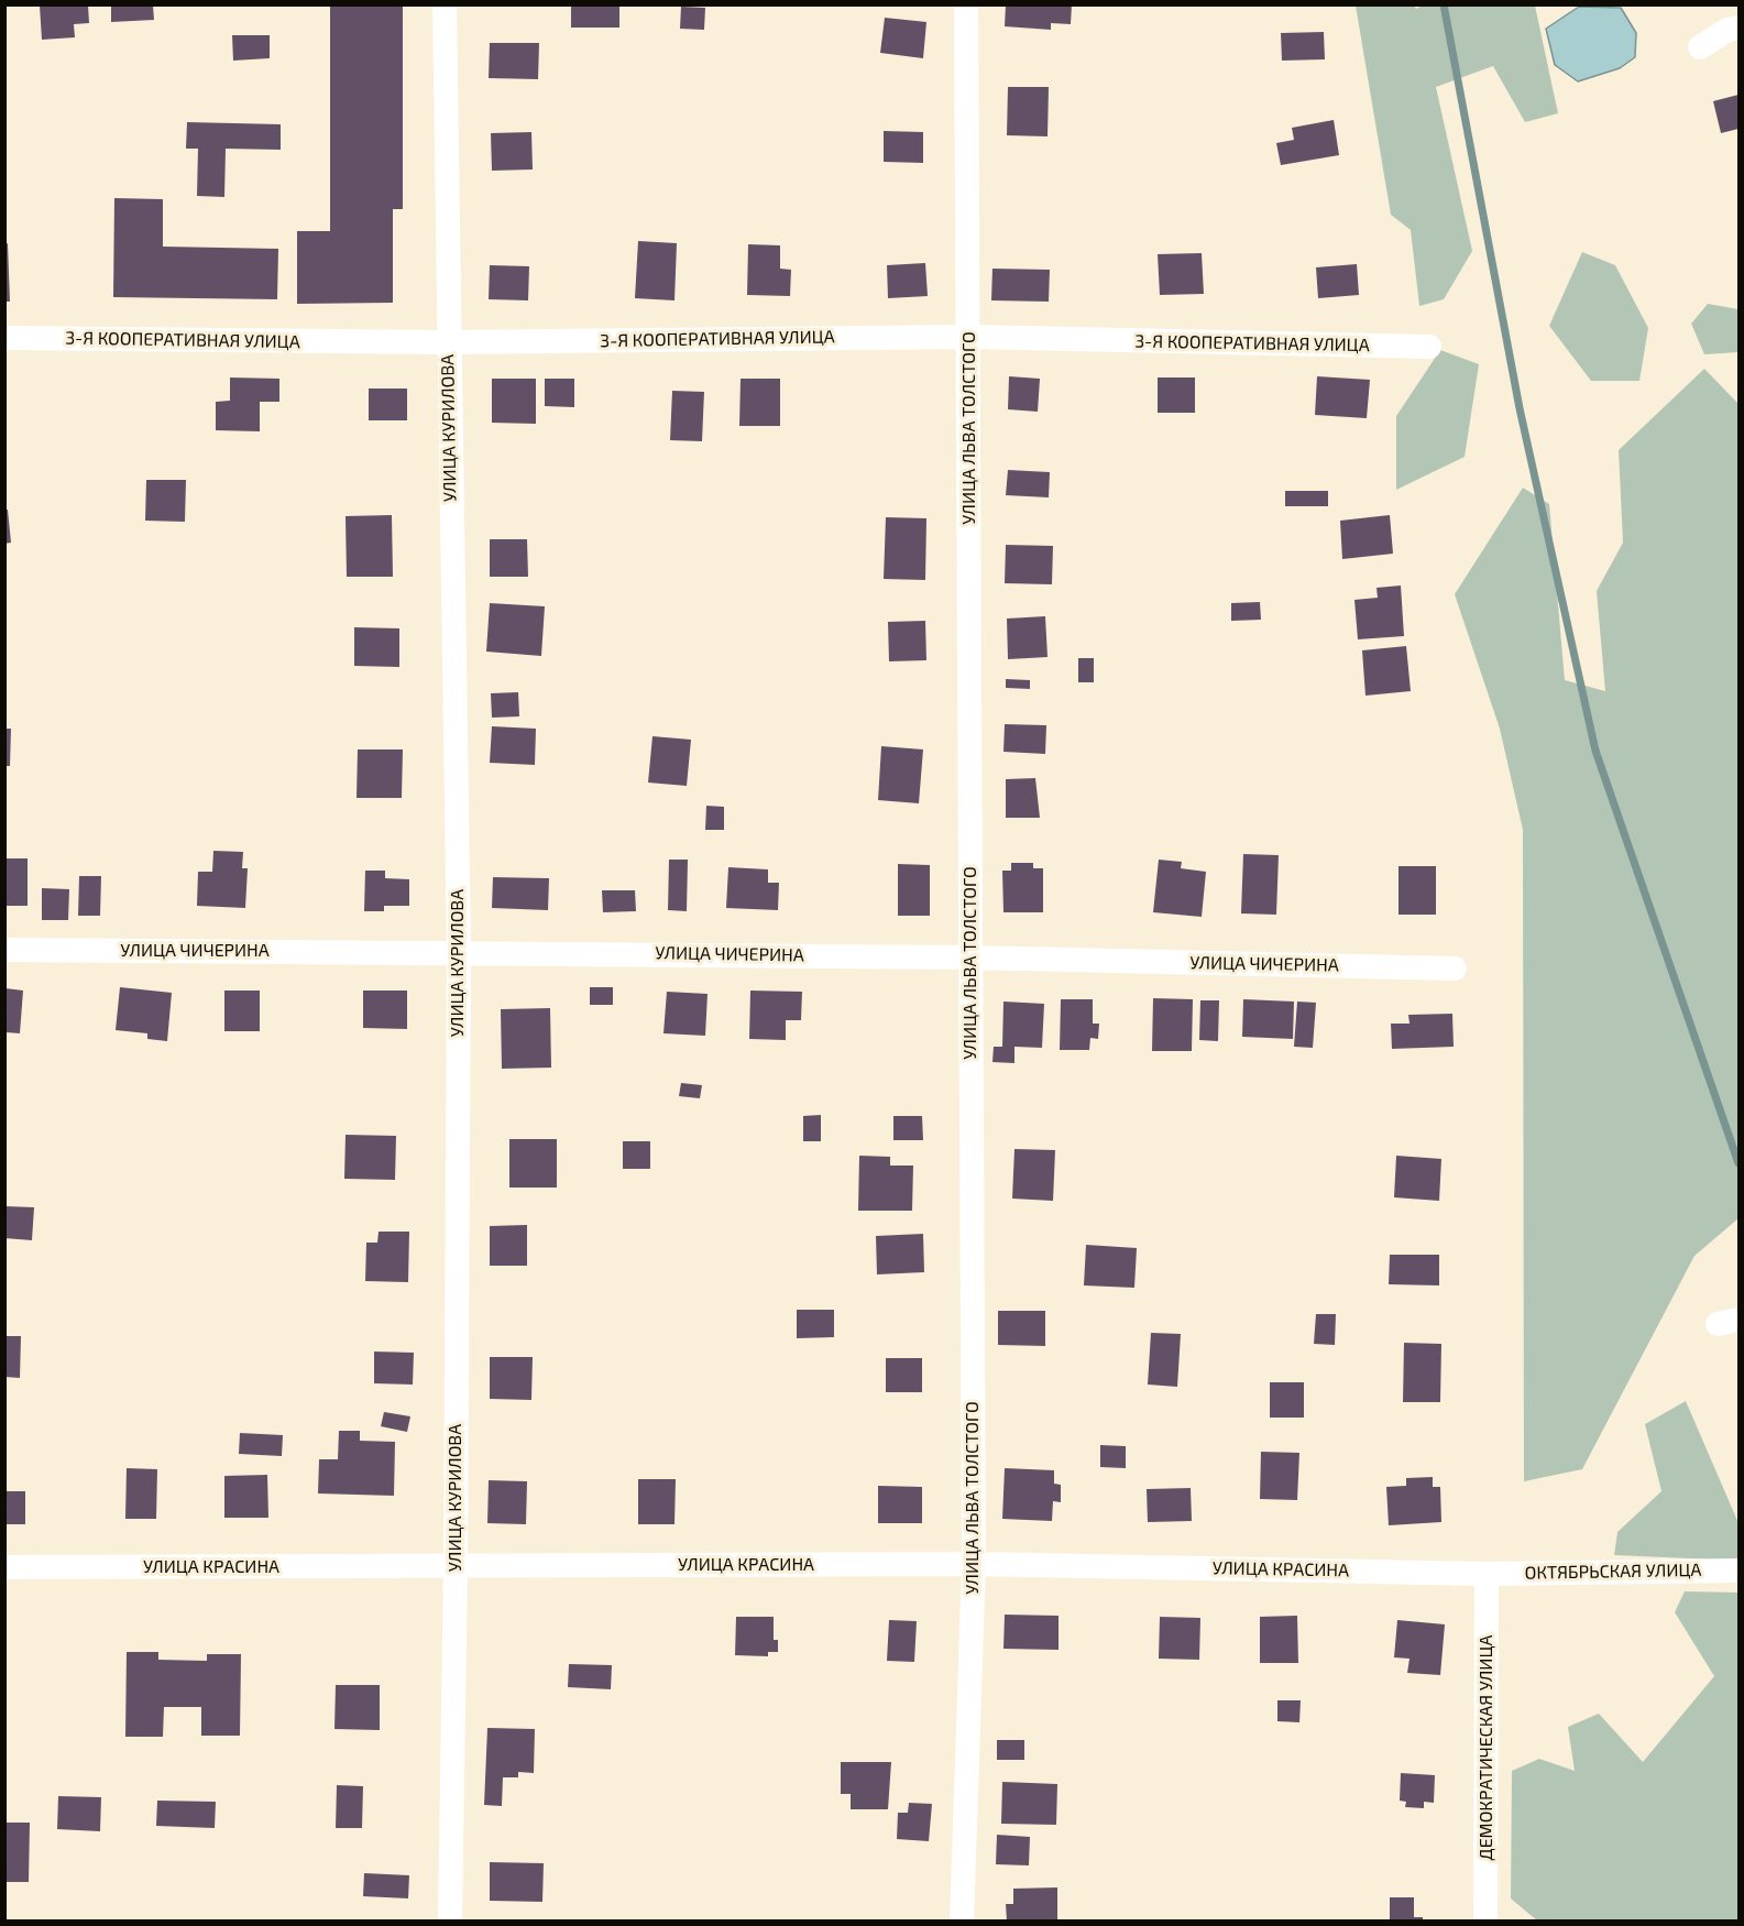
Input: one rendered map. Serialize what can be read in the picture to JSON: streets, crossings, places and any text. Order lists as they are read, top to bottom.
{
  "streets": {
    "street": [
      "3-Я КООПЕРАТИВНАЯ УЛИЦА",
      "УЛИЦА КУРИЛОВА",
      "УЛИЦА ЛЬВА ТОЛСТОГО",
      "УЛИЦА ЧИЧЕРИНА",
      "УЛИЦА КРАСИНА",
      "ОКТЯБРЬСКАЯ УЛИЦА",
      "ДЕМОКРАТИЧЕСКАЯ УЛИЦА"
    ]
  },
  "crossings": [
    ["3-Я КООПЕРАТИВНАЯ УЛИЦА", "УЛИЦА КУРИЛОВА"],
    ["3-Я КООПЕРАТИВНАЯ УЛИЦА", "УЛИЦА ЛЬВА ТОЛСТОГО"],
    ["УЛИЦА КУРИЛОВА", "УЛИЦА ЧИЧЕРИНА"],
    ["УЛИЦА КУРИЛОВА", "УЛИЦА КРАСИНА"],
    ["УЛИЦА ЛЬВА ТОЛСТОГО", "УЛИЦА ЧИЧЕРИНА"],
    ["УЛИЦА ЛЬВА ТОЛСТОГО", "УЛИЦА КРАСИНА"],
    ["УЛИЦА КРАСИНА", "ОКТЯБРЬСКАЯ УЛИЦА"],
    ["УЛИЦА КРАСИНА", "ДЕМОКРАТИЧЕСКАЯ УЛИЦА"],
    ["ОКТЯБРЬСКАЯ УЛИЦА", "ДЕМОКРАТИЧЕСКАЯ УЛИЦА"]
  ]
}
